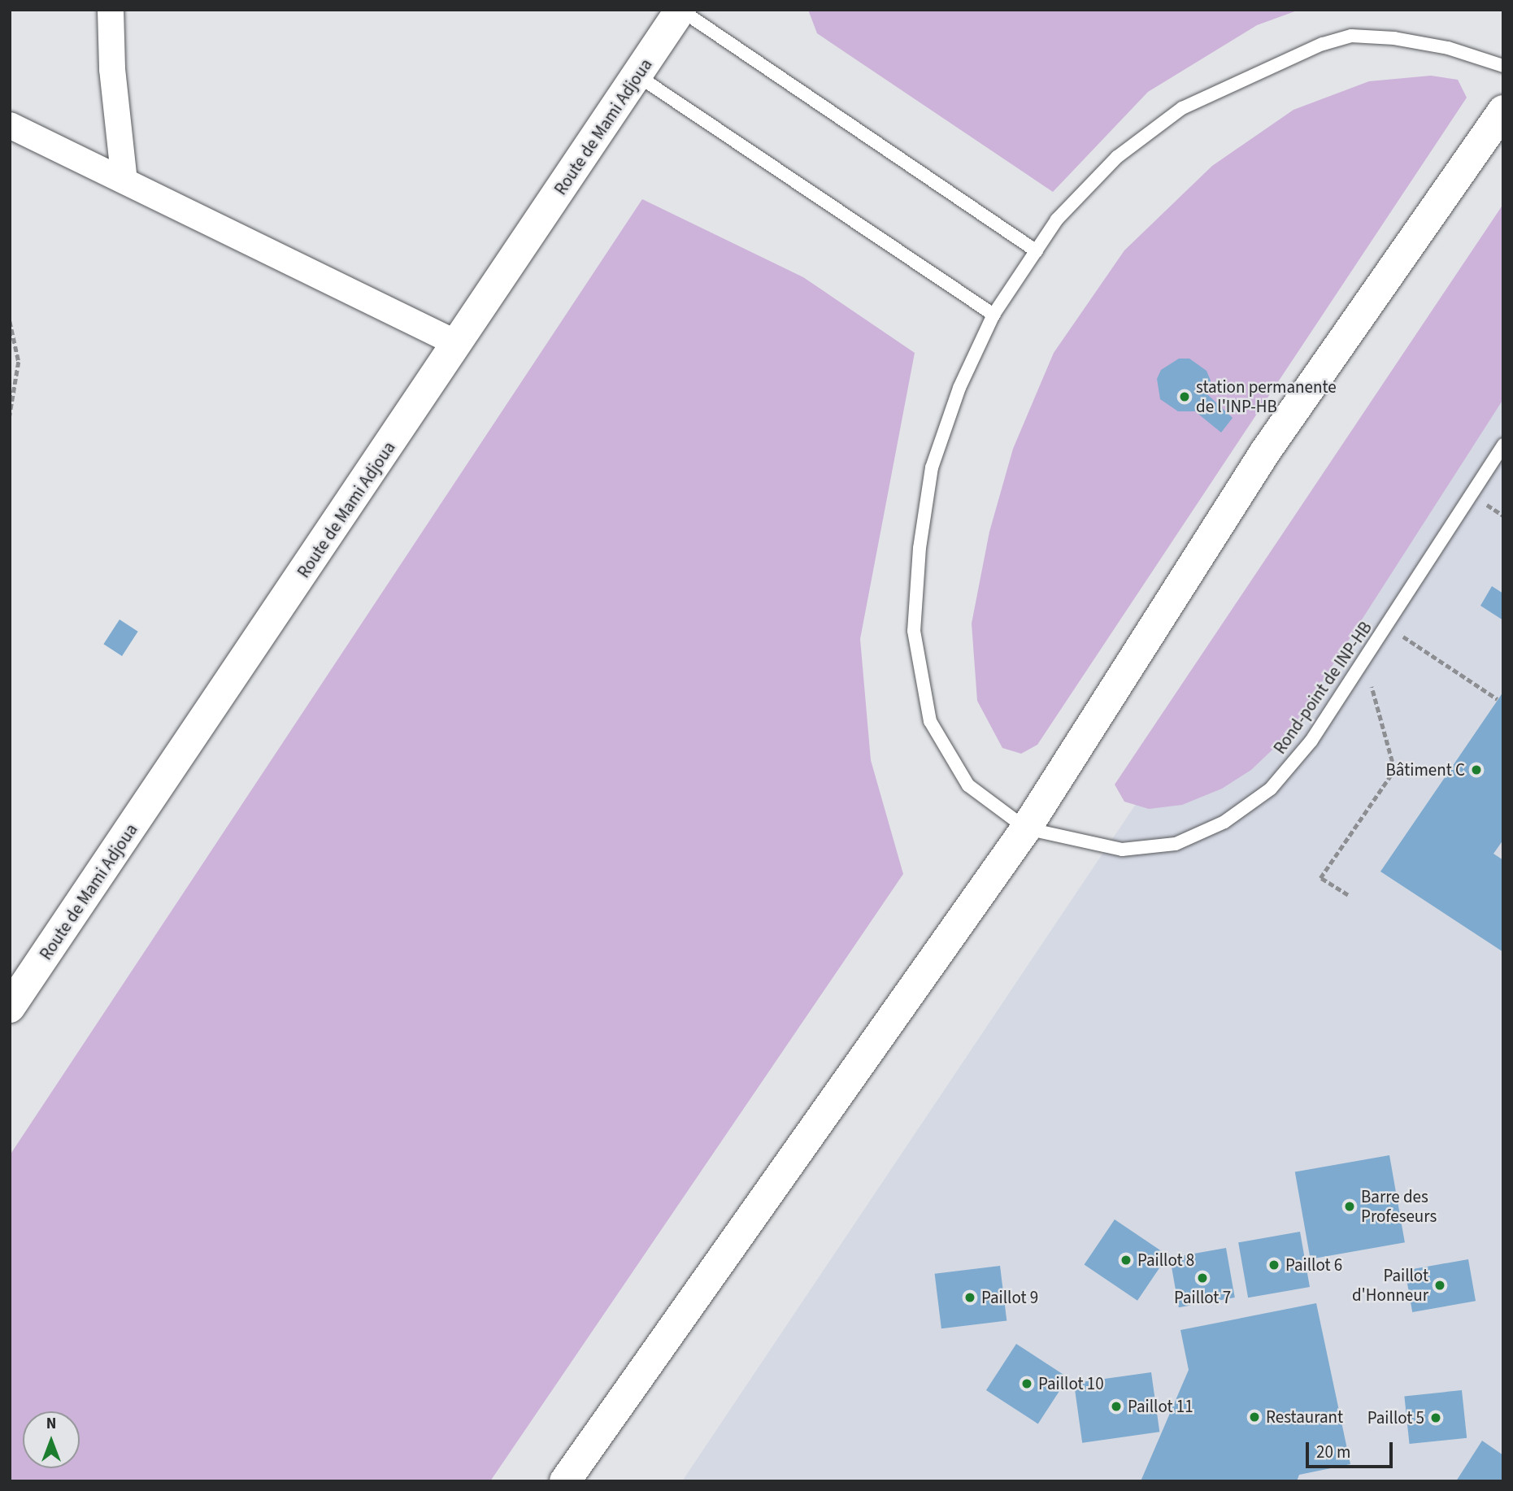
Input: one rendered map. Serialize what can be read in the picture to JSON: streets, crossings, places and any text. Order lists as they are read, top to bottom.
{
  "streets": {
    "street": ["Route de Mami Adjoua"],
    "lane": ["Rond-point de INP-HB"]
  },
  "places": [
    "station permanente de l'INP-HB",
    "Bâtiment C",
    "Barre des Profeseurs",
    "Paillot 8",
    "Paillot 6",
    "Paillot 7",
    "Paillot d'Honneur",
    "Paillot 9",
    "Paillot 10",
    "Paillot 11",
    "Restaurant",
    "Paillot 5"
  ],
  "scale_bar": "20 m",
  "north": "top"
}
